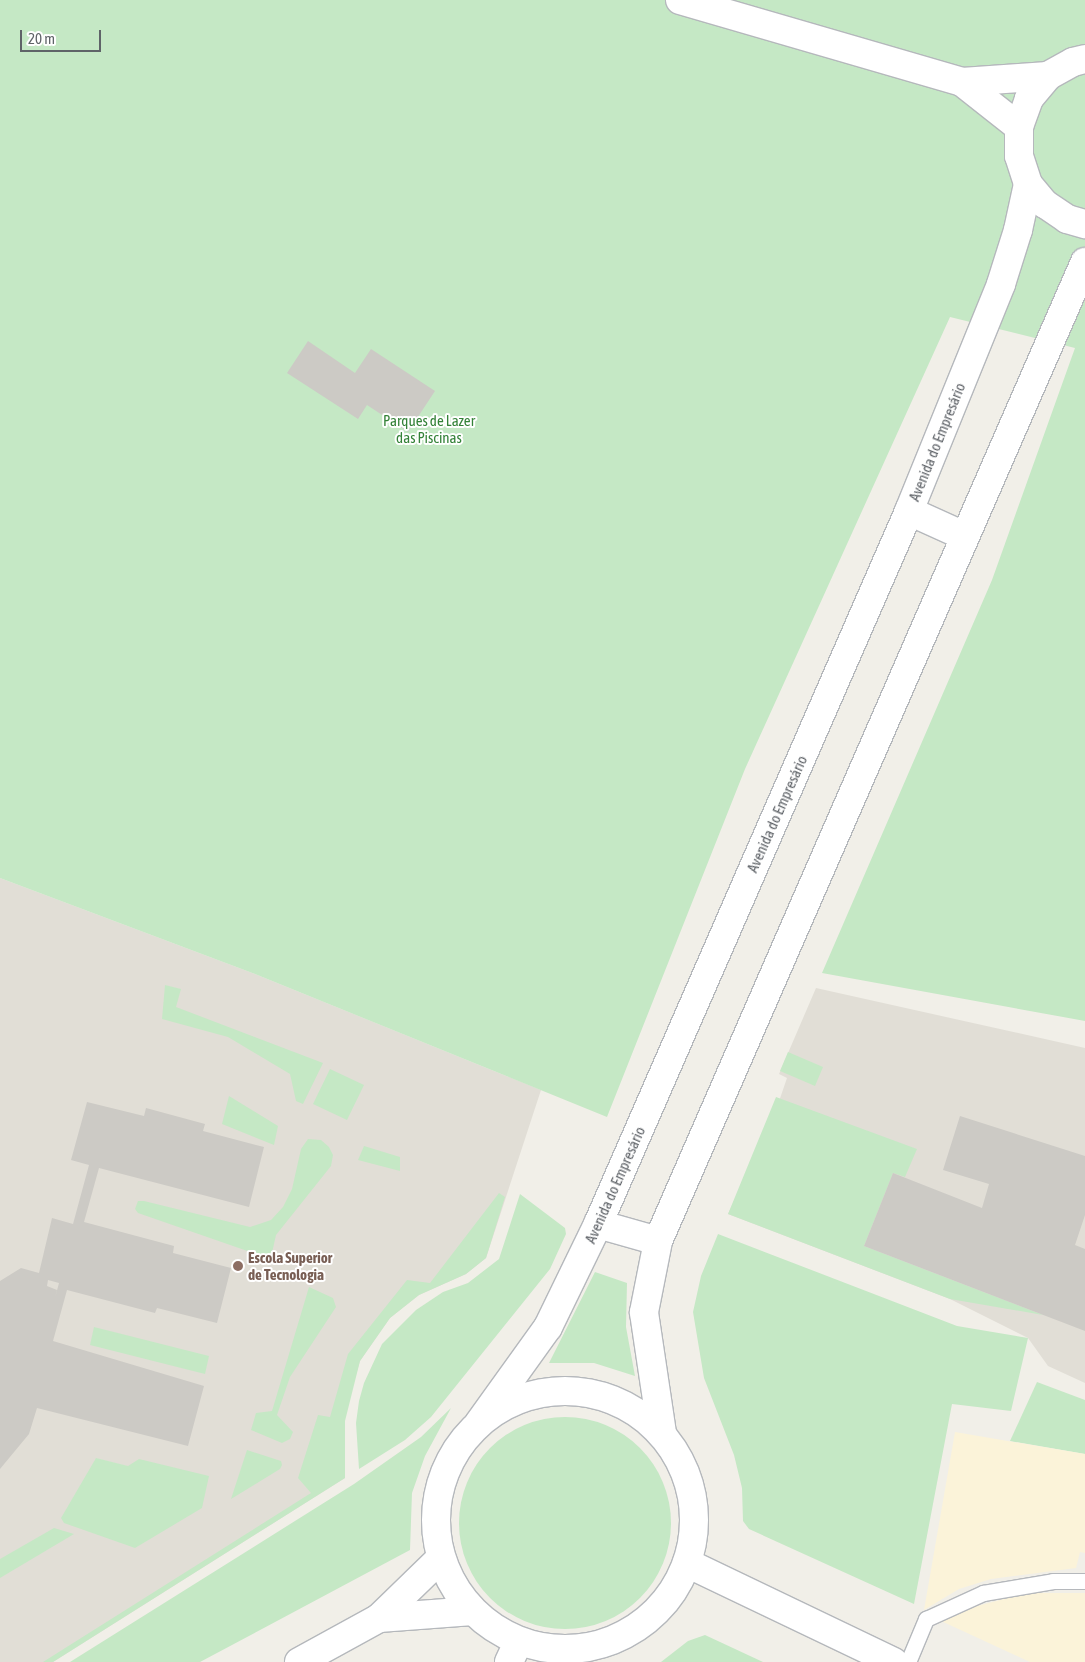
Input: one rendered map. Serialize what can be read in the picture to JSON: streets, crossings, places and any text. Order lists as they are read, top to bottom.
{
  "streets": {
    "street": ["Avenida do Empresário"]
  },
  "parks": ["Parques de Lazer das Piscinas"],
  "places": ["Escola Superior de Tecnologia"],
  "scale_bar": "20 m"
}
